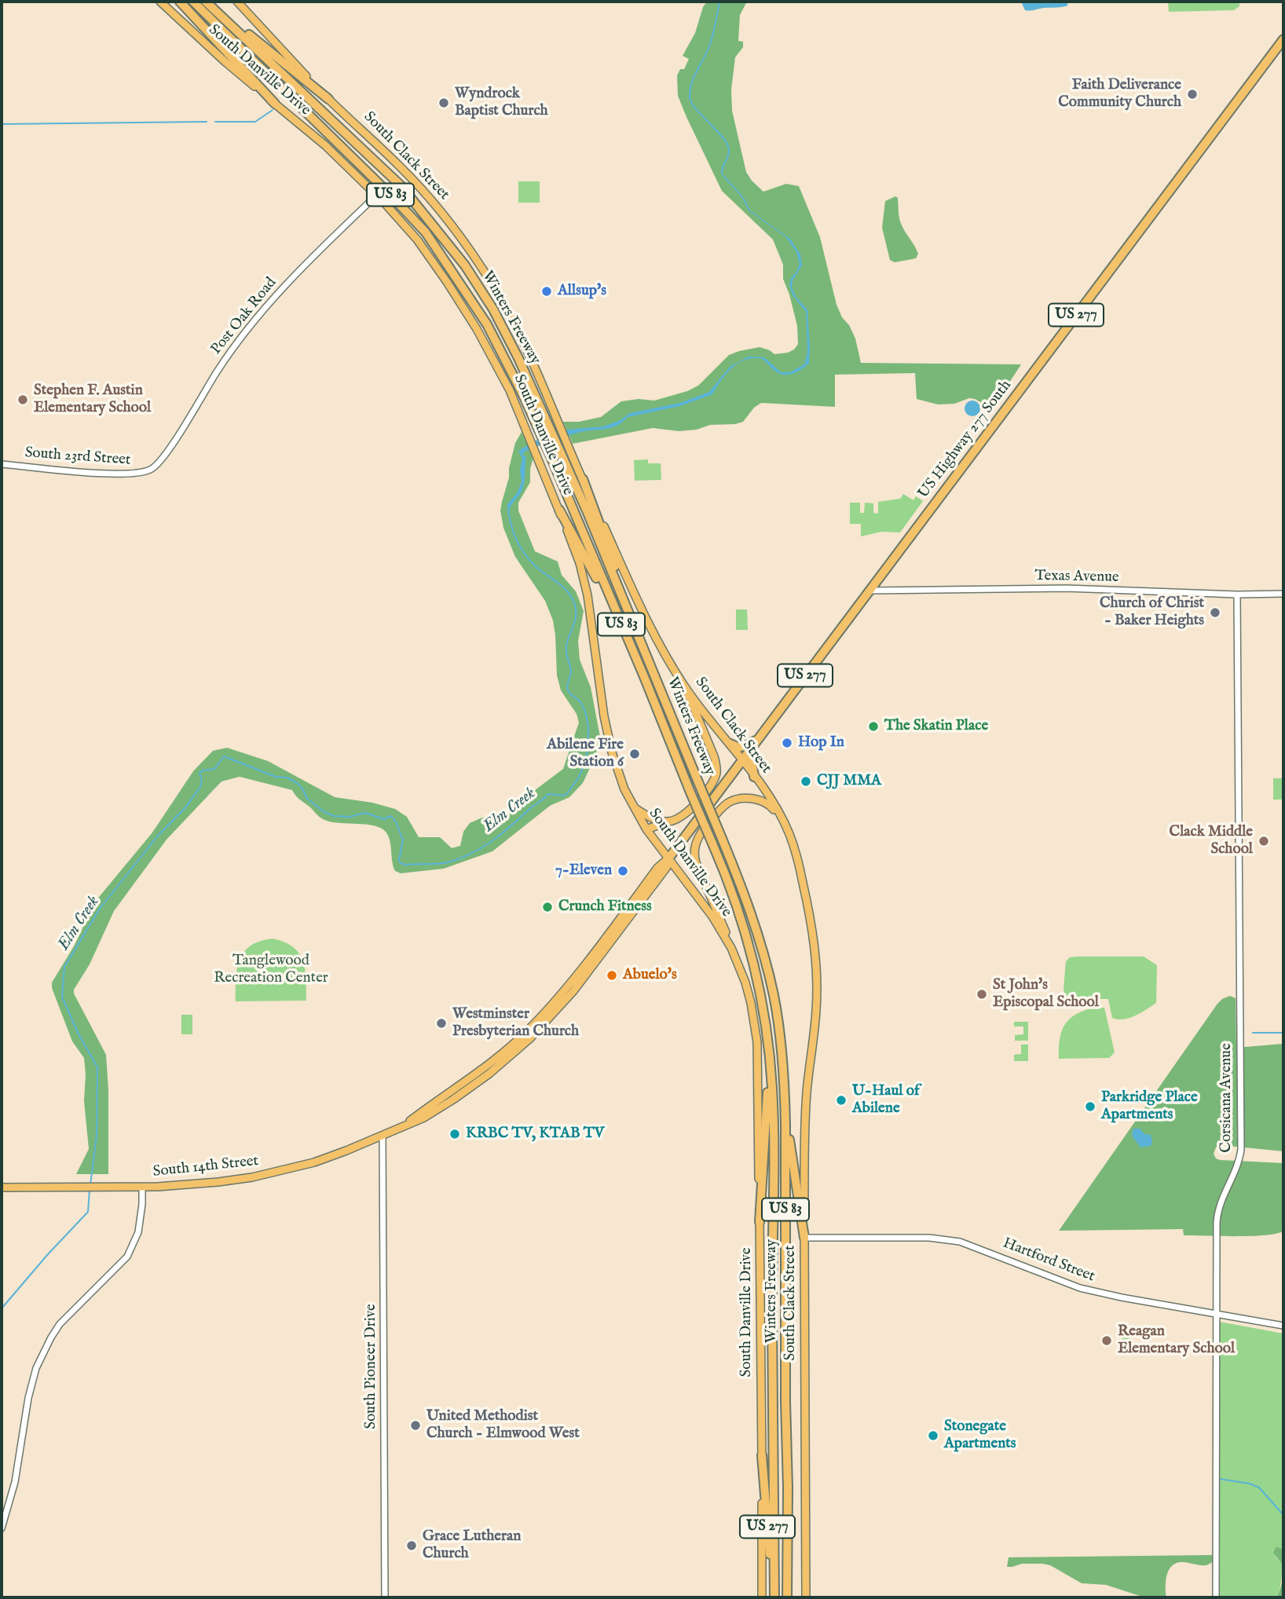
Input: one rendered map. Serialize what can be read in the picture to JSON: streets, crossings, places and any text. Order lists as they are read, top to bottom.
{
  "streets": {
    "highway": [
      "US 83",
      "US 277",
      "Winters Freeway",
      "US Highway 277 South"
    ],
    "main road": ["South Danville Drive", "South Clack Street", "South 14th Street"],
    "street": [
      "Post Oak Road",
      "South 23rd Street",
      "Texas Avenue",
      "Corsicana Avenue",
      "Hartford Street",
      "South Pioneer Drive"
    ]
  },
  "crossings": [
    ["South Danville Drive", "US 277"],
    ["South Danville Drive", "Post Oak Road"],
    ["South Danville Drive", "US Highway 277 South"],
    ["South Danville Drive", "South 14th Street"],
    ["South Clack Street", "US Highway 277 South"],
    ["South Clack Street", "Hartford Street"],
    ["US 277", "Winters Freeway"],
    ["Post Oak Road", "South 23rd Street"],
    ["US Highway 277 South", "Texas Avenue"],
    ["US Highway 277 South", "South 14th Street"],
    ["Texas Avenue", "Corsicana Avenue"],
    ["Corsicana Avenue", "Hartford Street"],
    ["South 14th Street", "South Pioneer Drive"]
  ],
  "water": ["Elm Creek"],
  "parks": ["Tanglewood Recreation Center"],
  "places": [
    "Faith Deliverance Community Church",
    "Wyndrock Baptist Church",
    "Allsup's",
    "Stephen F. Austin Elementary School",
    "Church of Christ - Baker Heights",
    "The Skatin Place",
    "Hop In",
    "Abilene Fire Station 6",
    "CJJ MMA",
    "Clack Middle School",
    "7-Eleven",
    "Crunch Fitness",
    "Abuelo's",
    "St John's Episcopal School",
    "Westminster Presbyterian Church",
    "U-Haul of Abilene",
    "Parkridge Place Apartments",
    "KRBC TV, KTAB TV",
    "Reagan Elementary School",
    "United Methodist Church - Elmwood West",
    "Stonegate Apartments",
    "Grace Lutheran Church"
  ]
}
